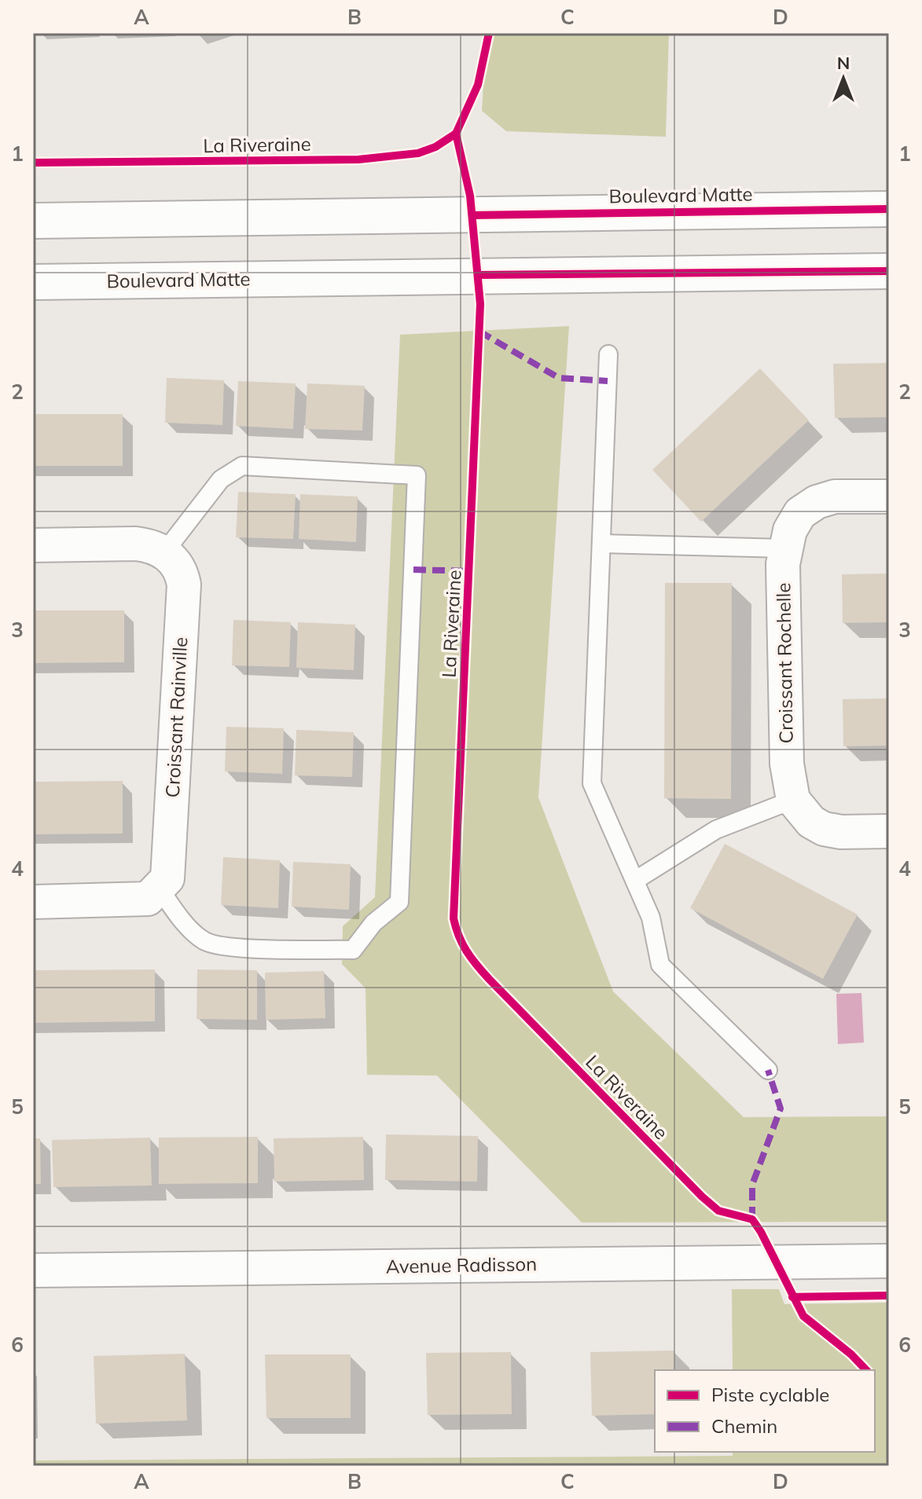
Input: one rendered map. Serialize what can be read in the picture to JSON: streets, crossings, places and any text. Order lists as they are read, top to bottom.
{
  "streets": {
    "main road": ["Boulevard Matte"],
    "street": ["Croissant Rochelle", "Croissant Rainville", "Avenue Radisson"],
    "cycle path": ["La Riveraine"]
  },
  "legend": ["Piste cyclable", "Chemin"],
  "north": "top",
  "grid": {
    "columns": [
      "A",
      "B",
      "C",
      "D"
    ],
    "rows": [
      "1",
      "2",
      "3",
      "4",
      "5",
      "6"
    ]
  }
}
